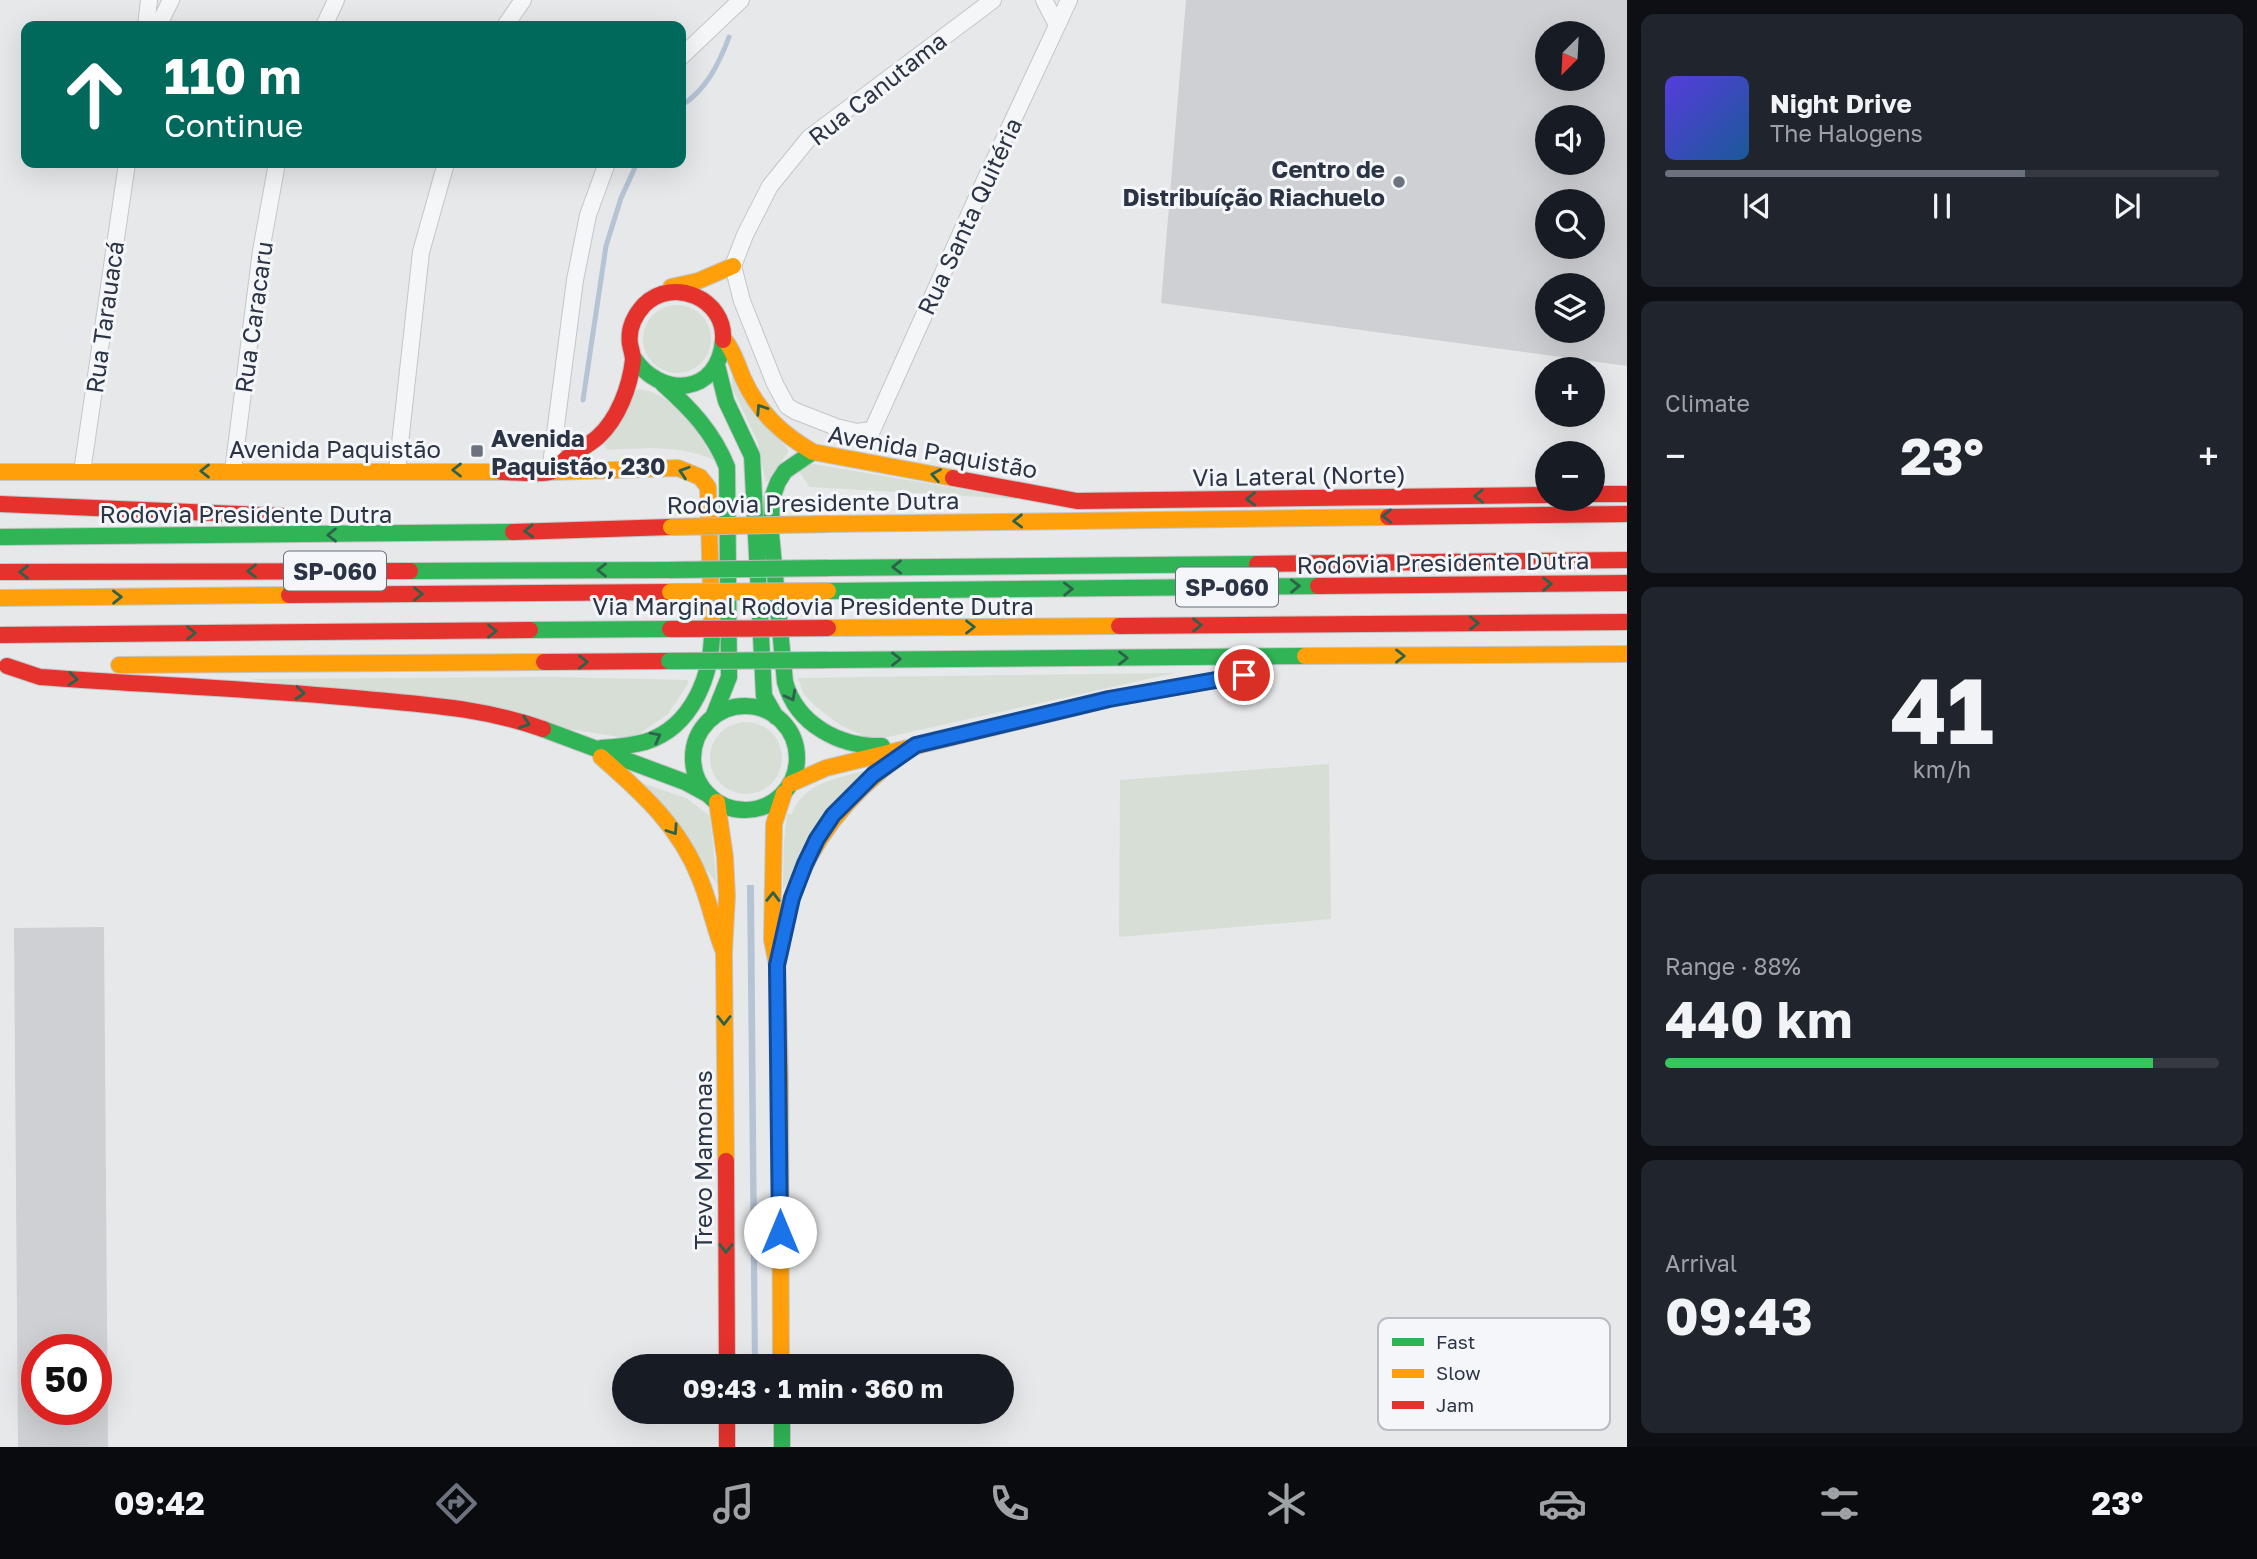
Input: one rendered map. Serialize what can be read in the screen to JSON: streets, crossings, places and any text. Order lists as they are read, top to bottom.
{
  "streets": {
    "main road": [
      "Avenida Paquistão",
      "Via Lateral (Norte)",
      "Rodovia Presidente Dutra",
      "SP-060",
      "Via Marginal Rodovia Presidente Dutra",
      "Trevo Mamonas"
    ],
    "street": [
      "Rua Canutama",
      "Rua Santa Quitéria",
      "Rua Tarauacá",
      "Rua Caracaru"
    ]
  },
  "crossings": [
    ["Rua Canutama", "Rua Santa Quitéria"],
    ["Rua Tarauacá", "Avenida Paquistão"],
    ["Rua Caracaru", "Avenida Paquistão"],
    ["Avenida Paquistão", "Via Lateral (Norte)"]
  ],
  "one_way": ["Via Lateral (Norte)"],
  "places": {
    "other": ["Centro de Distribuíção Riachuelo"],
    "transit": ["Avenida Paquistão, 230"]
  },
  "legend": ["Fast", "Slow", "Jam"],
  "north": "bottom left",
  "page": {
    "map_buttons": ["+", "−"],
    "turn": ["110 m", "Continue"],
    "song": ["Night Drive", "The Halogens"],
    "tile": [
      "Climate",
      ["41", "km/h"],
      ["Range · 88%", "440 km"],
      ["Arrival", "09:43"]
    ],
    "heat": ["−", "23°", "+"],
    "limit": "50",
    "trip": "09:43 · 1 min · 360 m",
    "tabs": ["09:42", "23°"]
  }
}
